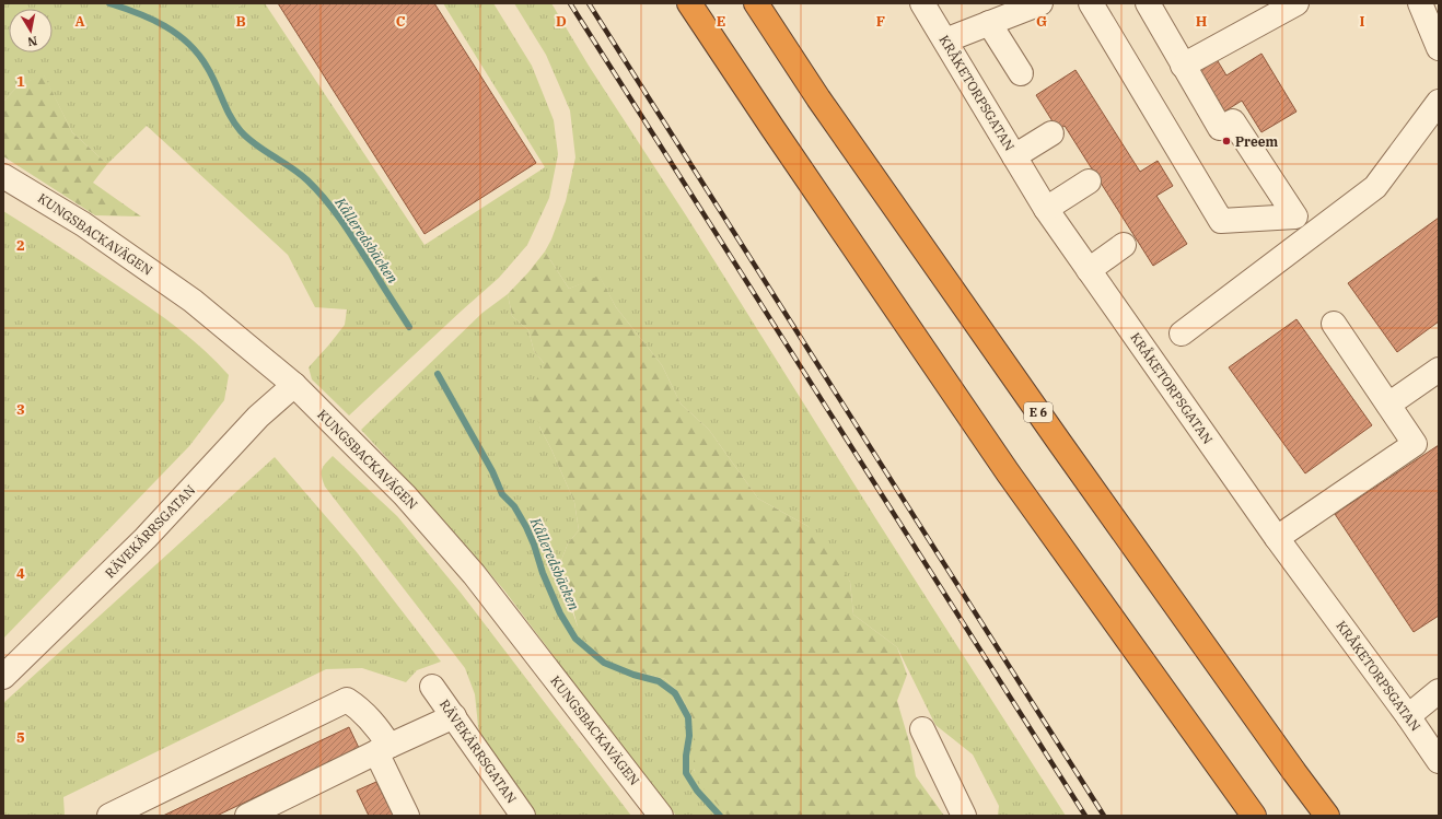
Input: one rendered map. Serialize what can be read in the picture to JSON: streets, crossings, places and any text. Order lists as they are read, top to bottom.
{
  "streets": {
    "highway": ["E 6"],
    "street": ["KRÅKETORPSGATAN", "KUNGSBACKAVÄGEN", "RÄVEKÄRRSGATAN"]
  },
  "crossings": [
    ["KUNGSBACKAVÄGEN", "RÄVEKÄRRSGATAN"]
  ],
  "water": ["Kålleredsbäcken"],
  "places": ["Preem"],
  "north": "bottom",
  "grid": {
    "columns": [
      "A",
      "B",
      "C",
      "D",
      "E",
      "F",
      "G",
      "H",
      "I"
    ],
    "rows": [
      "1",
      "2",
      "3",
      "4",
      "5"
    ]
  }
}
